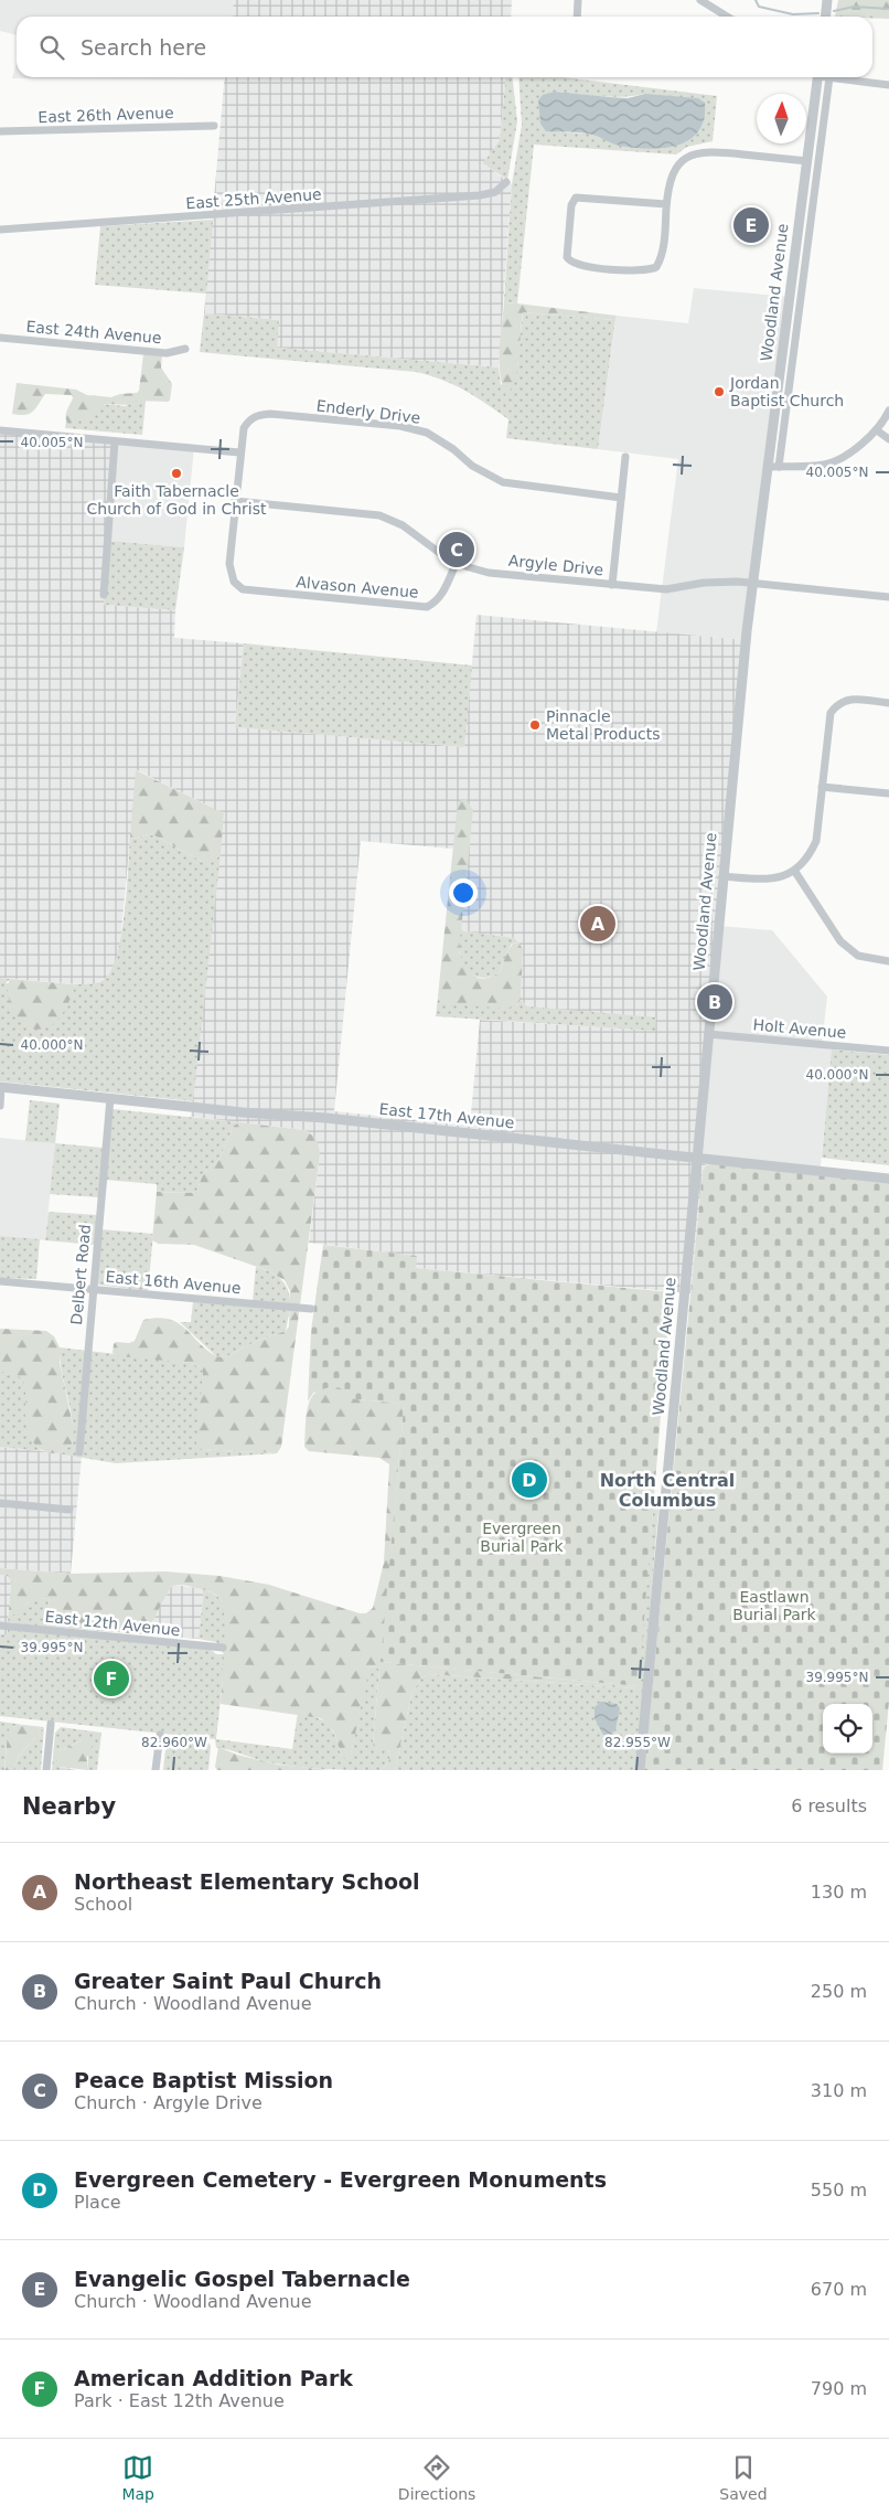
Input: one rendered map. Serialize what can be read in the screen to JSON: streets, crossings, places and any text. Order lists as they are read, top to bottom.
{
  "streets": {
    "street": [
      "East 26th Avenue",
      "East 25th Avenue",
      "Woodland Avenue",
      "East 24th Avenue",
      "Enderly Drive",
      "Argyle Drive",
      "Alvason Avenue",
      "Holt Avenue",
      "East 17th Avenue",
      "Delbert Road",
      "East 16th Avenue",
      "East 12th Avenue"
    ]
  },
  "crossings": [
    ["Woodland Avenue", "Argyle Drive"],
    ["Woodland Avenue", "Holt Avenue"],
    ["Woodland Avenue", "East 17th Avenue"],
    ["Argyle Drive", "Alvason Avenue"],
    ["East 17th Avenue", "Delbert Road"],
    ["Delbert Road", "East 16th Avenue"]
  ],
  "districts": ["North Central Columbus"],
  "parks": ["Evergreen Burial Park", "Eastlawn Burial Park"],
  "places": ["Jordan Baptist Church", "Faith Tabernacle Church of God in Christ", "Pinnacle Metal Products"],
  "north": "top",
  "page": {
    "search": "Search here",
    "pins": [
      "E",
      "C",
      "A",
      "B",
      "D",
      "F"
    ],
    "heading": ["Nearby", "6 results"],
    "list": [
      {
        "mark": "A",
        "name": "Northeast Elementary School",
        "note": "School",
        "value": "130 m"
      },
      {
        "mark": "B",
        "name": "Greater Saint Paul Church",
        "note": "Church · Woodland Avenue",
        "value": "250 m"
      },
      {
        "mark": "C",
        "name": "Peace Baptist Mission",
        "note": "Church · Argyle Drive",
        "value": "310 m"
      },
      {
        "mark": "D",
        "name": "Evergreen Cemetery - Evergreen Monuments",
        "note": "Place",
        "value": "550 m"
      },
      {
        "mark": "E",
        "name": "Evangelic Gospel Tabernacle",
        "note": "Church · Woodland Avenue",
        "value": "670 m"
      },
      {
        "mark": "F",
        "name": "American Addition Park",
        "note": "Park · East 12th Avenue",
        "value": "790 m"
      }
    ],
    "nav": ["Map", "Directions", "Saved"]
  },
  "coordinates": [
    "40.005°N",
    "40.000°N",
    "39.995°N",
    "82.960°W",
    "82.955°W"
  ]
}
